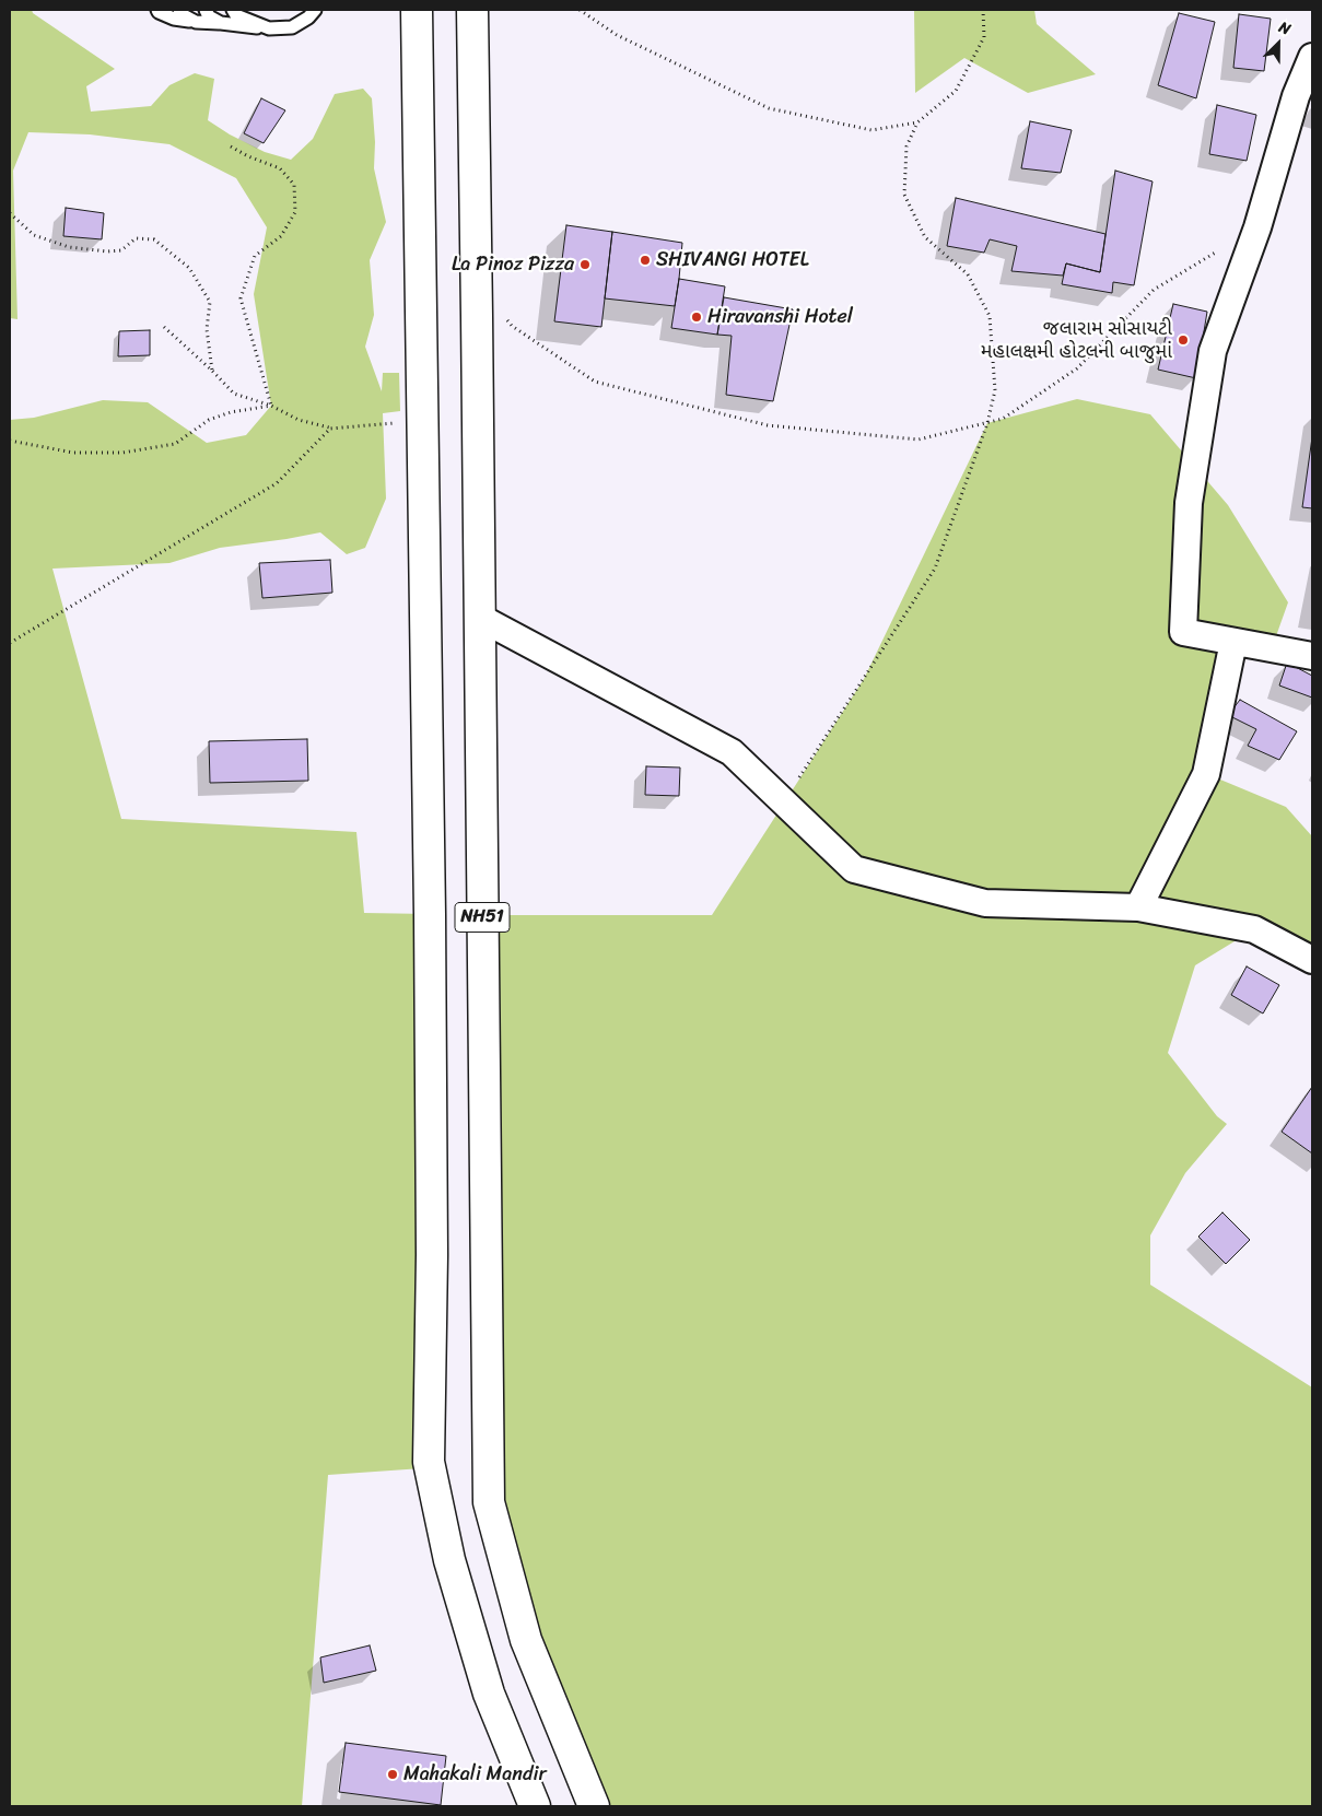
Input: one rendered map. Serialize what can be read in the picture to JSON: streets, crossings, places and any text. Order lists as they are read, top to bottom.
{
  "streets": {
    "highway": ["NH51"]
  },
  "places": [
    "SHIVANGI HOTEL",
    "La Pinoz Pizza",
    "Hiravanshi Hotel",
    "જલારામ સોસાયટી મહાલ‌ક્ષમી હોટલની બાજુમાં",
    "Mahakali Mandir"
  ],
  "north": "top right"
}
